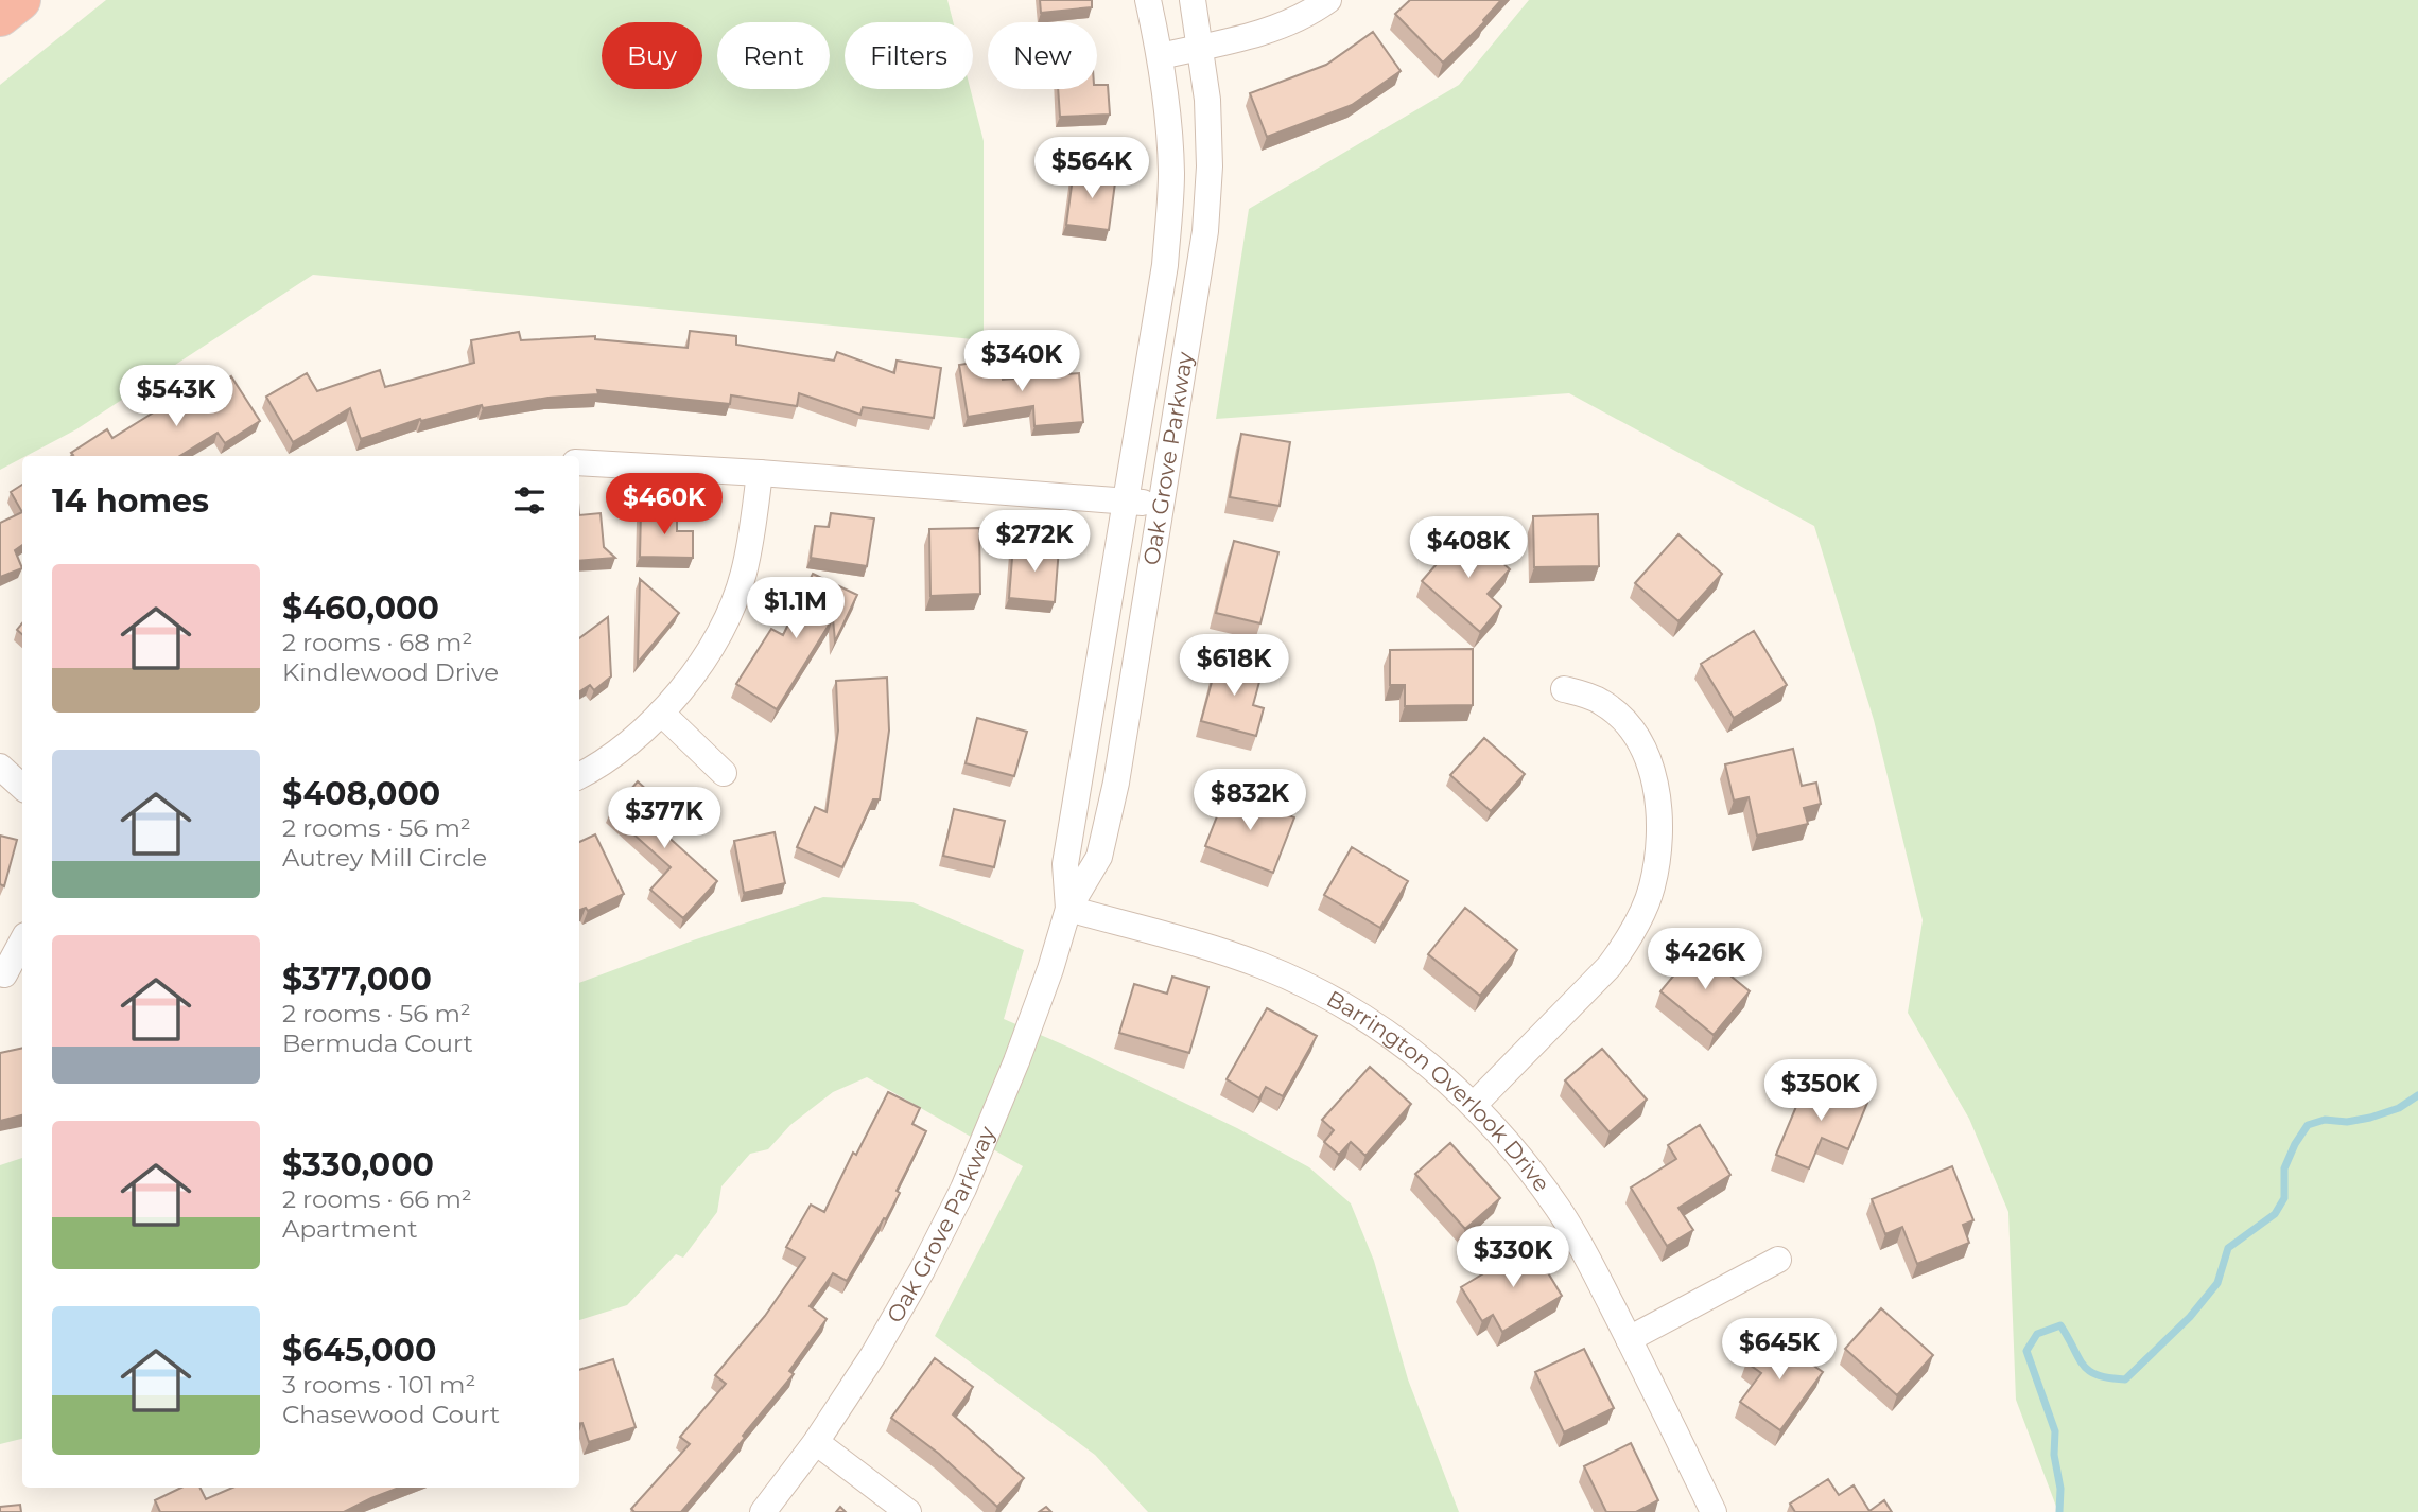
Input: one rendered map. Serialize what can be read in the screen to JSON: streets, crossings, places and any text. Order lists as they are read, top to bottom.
{
  "streets": {
    "street": ["Oak Grove Parkway", "Barrington Overlook Drive"]
  },
  "crossings": [
    ["Oak Grove Parkway", "Barrington Overlook Drive"]
  ],
  "page": {
    "chip": [
      "Buy",
      "Rent",
      "Filters",
      "New"
    ],
    "price": [
      "$564K",
      "$340K",
      "$543K",
      "$460K",
      "$272K",
      "$408K",
      "$1.1M",
      "$618K",
      "$832K",
      "$377K",
      "$426K",
      "$350K",
      "$330K",
      "$645K"
    ],
    "heading": "14 homes",
    "list": [
      {
        "name": "$460,000",
        "note": "2 rooms · 68 m² · Kindlewood Drive"
      },
      {
        "name": "$408,000",
        "note": "2 rooms · 56 m² · Autrey Mill Circle"
      },
      {
        "name": "$377,000",
        "note": "2 rooms · 56 m² · Bermuda Court"
      },
      {
        "name": "$330,000",
        "note": "2 rooms · 66 m² · Apartment"
      },
      {
        "name": "$645,000",
        "note": "3 rooms · 101 m² · Chasewood Court"
      }
    ]
  }
}
